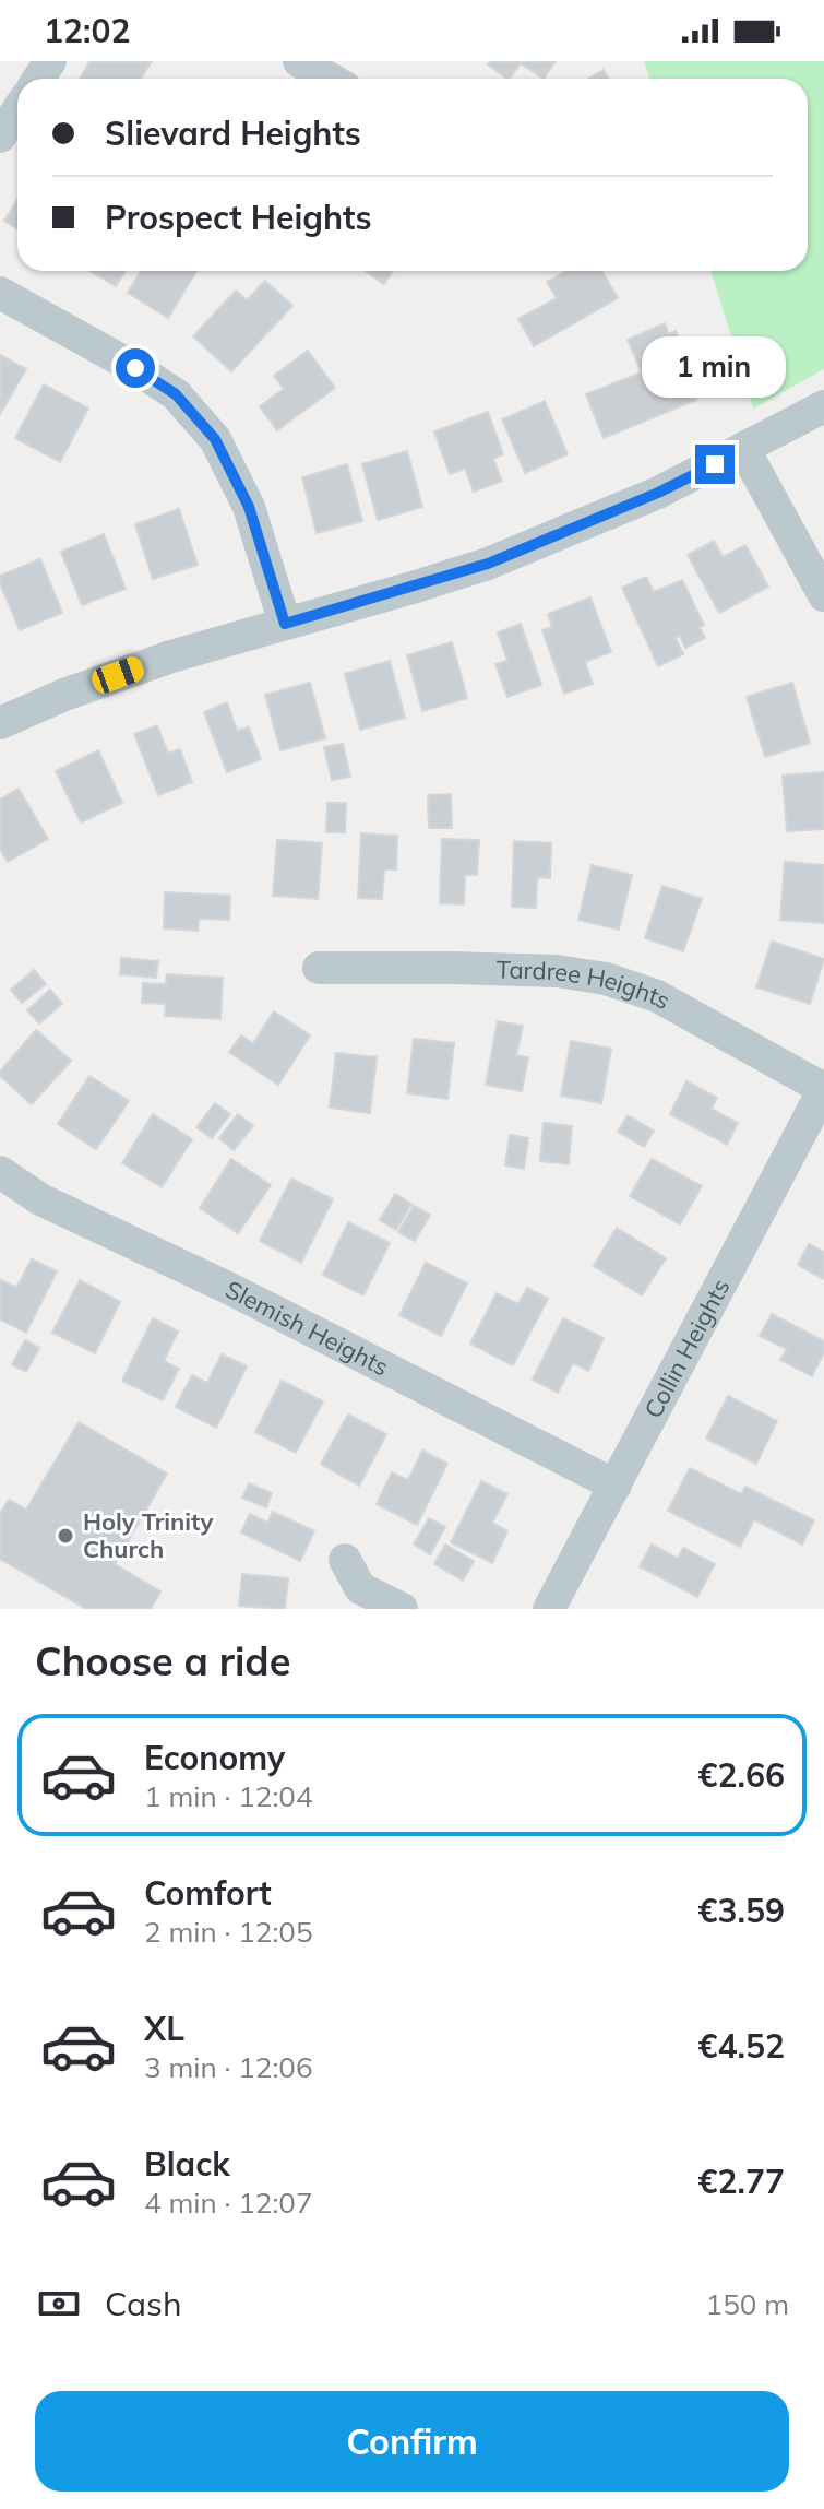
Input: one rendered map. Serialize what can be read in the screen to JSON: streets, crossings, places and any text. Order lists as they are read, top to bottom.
{
  "streets": {
    "street": ["Tardree Heights", "Slemish Heights", "Collin Heights"]
  },
  "crossings": [
    ["Tardree Heights", "Collin Heights"],
    ["Slemish Heights", "Collin Heights"]
  ],
  "places": ["Holy Trinity Church"],
  "page": {
    "status": "12:02",
    "banner": ["Slievard Heights", "Prospect Heights"],
    "bubble": "1 min",
    "heading": "Choose a ride",
    "list": [
      {
        "name": "Economy",
        "note": "1 min · 12:04",
        "value": "€2.66"
      },
      {
        "name": "Comfort",
        "note": "2 min · 12:05",
        "value": "€3.59"
      },
      {
        "name": "XL",
        "note": "3 min · 12:06",
        "value": "€4.52"
      },
      {
        "name": "Black",
        "note": "4 min · 12:07",
        "value": "€2.77"
      }
    ],
    "pay": ["Cash", "150 m"],
    "buttons": "Confirm"
  }
}
